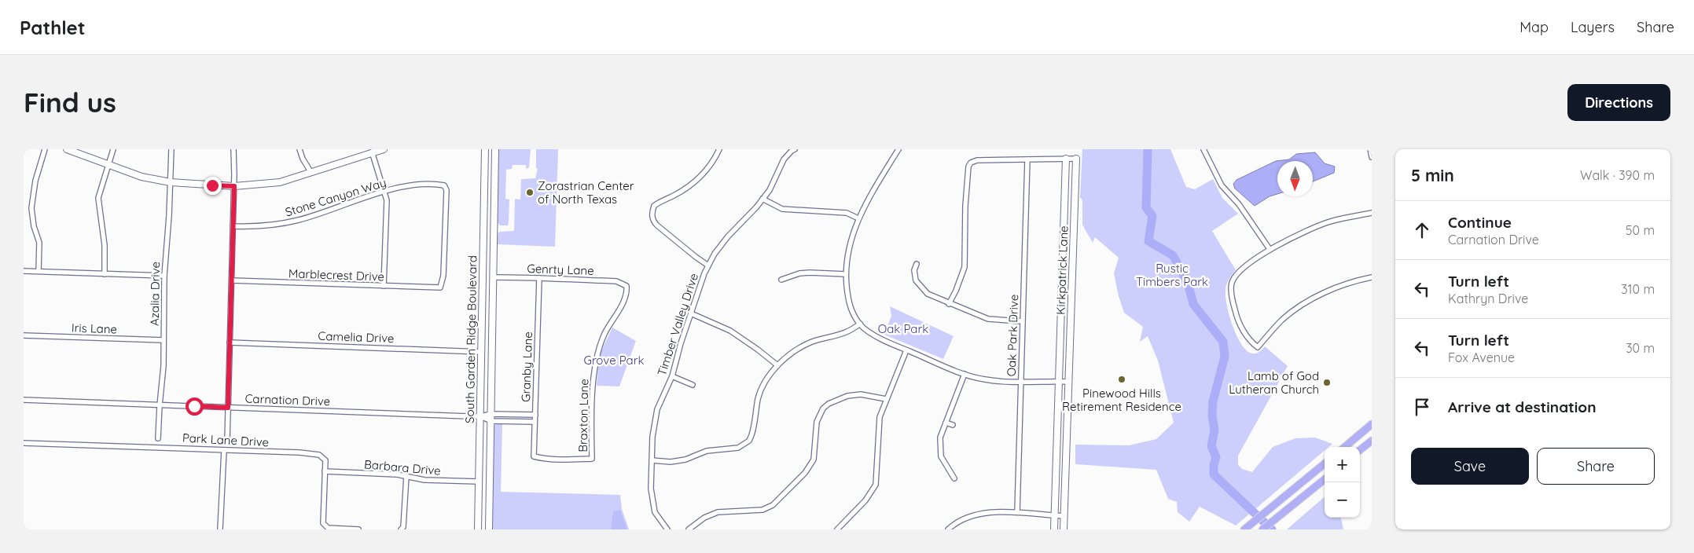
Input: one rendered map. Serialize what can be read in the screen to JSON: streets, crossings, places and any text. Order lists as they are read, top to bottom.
{
  "streets": {
    "main road": ["Kirkpatrick Lane", "South Garden Ridge Boulevard"],
    "street": [
      "Stone Canyon Way",
      "Genrty Lane",
      "Marblecrest Drive",
      "Azalia Drive",
      "Timber Valley Drive",
      "Iris Lane",
      "Oak Park Drive",
      "Camelia Drive",
      "Granby Lane",
      "Carnation Drive",
      "Braxton Lane",
      "Park Lane Drive",
      "Barbara Drive"
    ]
  },
  "crossings": [
    ["Stone Canyon Way", "Marblecrest Drive"],
    ["Genrty Lane", "South Garden Ridge Boulevard"],
    ["Genrty Lane", "Granby Lane"],
    ["Genrty Lane", "Braxton Lane"],
    ["Azalia Drive", "Iris Lane"],
    ["Azalia Drive", "Carnation Drive"],
    ["Camelia Drive", "South Garden Ridge Boulevard"],
    ["South Garden Ridge Boulevard", "Carnation Drive"],
    ["South Garden Ridge Boulevard", "Barbara Drive"],
    ["Granby Lane", "Carnation Drive"],
    ["Granby Lane", "Braxton Lane"],
    ["Park Lane Drive", "Barbara Drive"]
  ],
  "parks": ["Rustic Timbers Park", "Oak Park", "Grove Park"],
  "places": ["Zorastrian Center of North Texas", "Pinewood Hills Retirement Residence", "Lamb of God Lutheran Church"],
  "north": "bottom",
  "page": {
    "header": "Pathlet",
    "nav": ["Map", "Layers", "Share"],
    "buttons": [
      "Directions",
      ["Save", "Share"]
    ],
    "title": "Find us",
    "heading": ["5 min", "Walk · 390 m"],
    "list": [
      ["Continue", "Carnation Drive", "50 m"],
      ["Turn left", "Kathryn Drive", "310 m"],
      ["Turn left", "Fox Avenue", "30 m"],
      "Arrive at destination"
    ],
    "map_buttons": ["+", "−"]
  }
}
